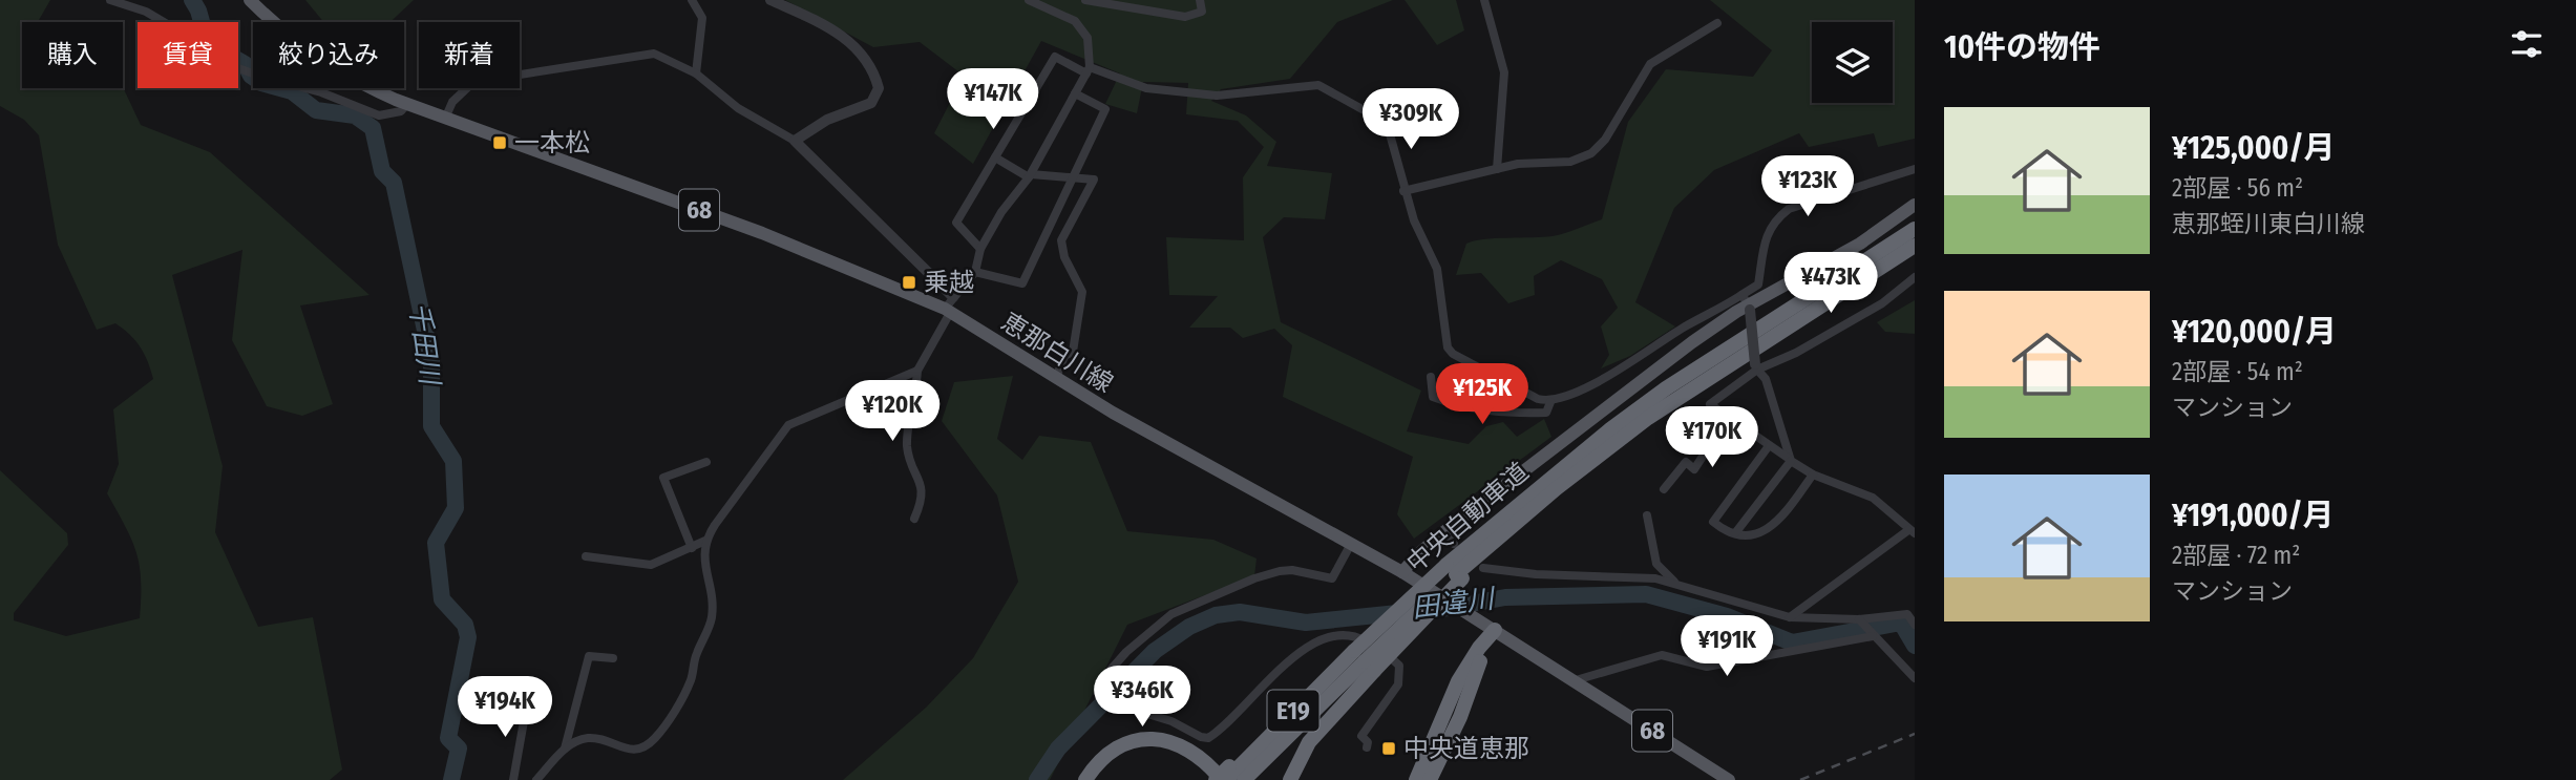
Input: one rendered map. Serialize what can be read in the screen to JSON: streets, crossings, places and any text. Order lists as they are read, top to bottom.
{
  "streets": {
    "highway": ["中央自動車道", "E19"],
    "main road": ["68", "恵那白川線"]
  },
  "water": ["千田川", "田違川"],
  "places": {
    "transit": ["一本松", "乗越", "中央道恵那"]
  },
  "page": {
    "heading": "10件の物件",
    "chip": [
      "購入",
      "賃貸",
      "絞り込み",
      "新着"
    ],
    "price": [
      "¥147K",
      "¥309K",
      "¥123K",
      "¥473K",
      "¥125K",
      "¥120K",
      "¥170K",
      "¥191K",
      "¥346K",
      "¥194K"
    ],
    "list": [
      {
        "name": "¥125,000/月",
        "note": "2部屋 · 56 m² · 恵那蛭川東白川線"
      },
      {
        "name": "¥120,000/月",
        "note": "2部屋 · 54 m² · マンション"
      },
      {
        "name": "¥191,000/月",
        "note": "2部屋 · 72 m² · マンション"
      }
    ]
  }
}
